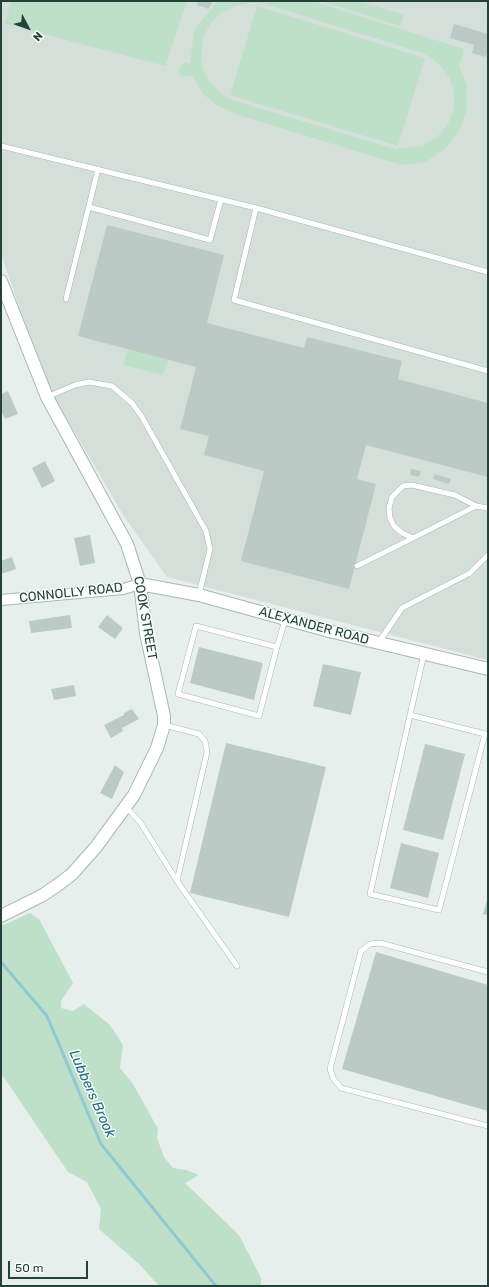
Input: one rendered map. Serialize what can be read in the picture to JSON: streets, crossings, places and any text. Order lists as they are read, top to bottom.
{
  "streets": {
    "street": ["CONNOLLY ROAD", "COOK STREET", "ALEXANDER ROAD"]
  },
  "crossings": [
    ["CONNOLLY ROAD", "COOK STREET"],
    ["CONNOLLY ROAD", "ALEXANDER ROAD"],
    ["COOK STREET", "ALEXANDER ROAD"]
  ],
  "water": ["Lubbers Brook"],
  "scale_bar": "50 m",
  "north": "bottom right"
}
